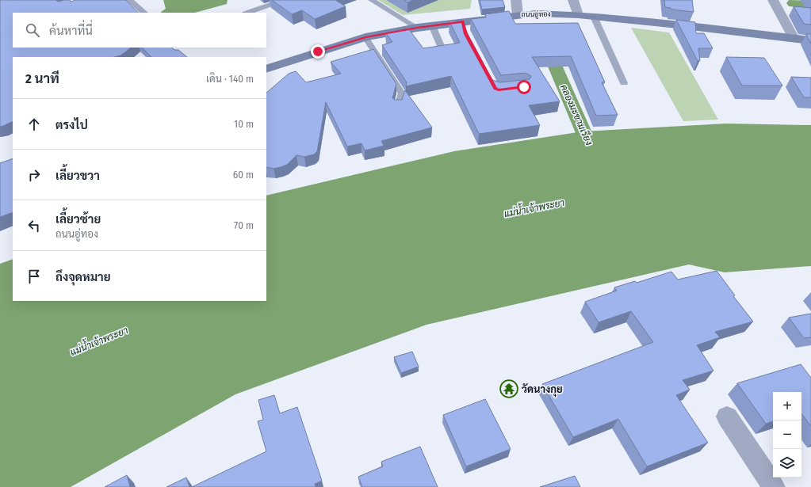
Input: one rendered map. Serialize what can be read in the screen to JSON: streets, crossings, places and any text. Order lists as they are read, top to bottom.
{
  "streets": {
    "main road": ["ถนนอู่ทอง"]
  },
  "water": ["คลองมะขามเรียง", "แม่น้ำเจ้าพระยา"],
  "places": {
    "temple": ["วัดนางกุย"]
  },
  "page": {
    "search": "ค้นหาที่นี่",
    "heading": ["2 นาที", "เดิน · 140 m"],
    "list": [
      ["ตรงไป", "10 m"],
      ["เลี้ยวขวา", "60 m"],
      ["เลี้ยวซ้าย", "ถนนอู่ทอง", "70 m"],
      "ถึงจุดหมาย"
    ],
    "map_buttons": ["+", "−"]
  }
}
